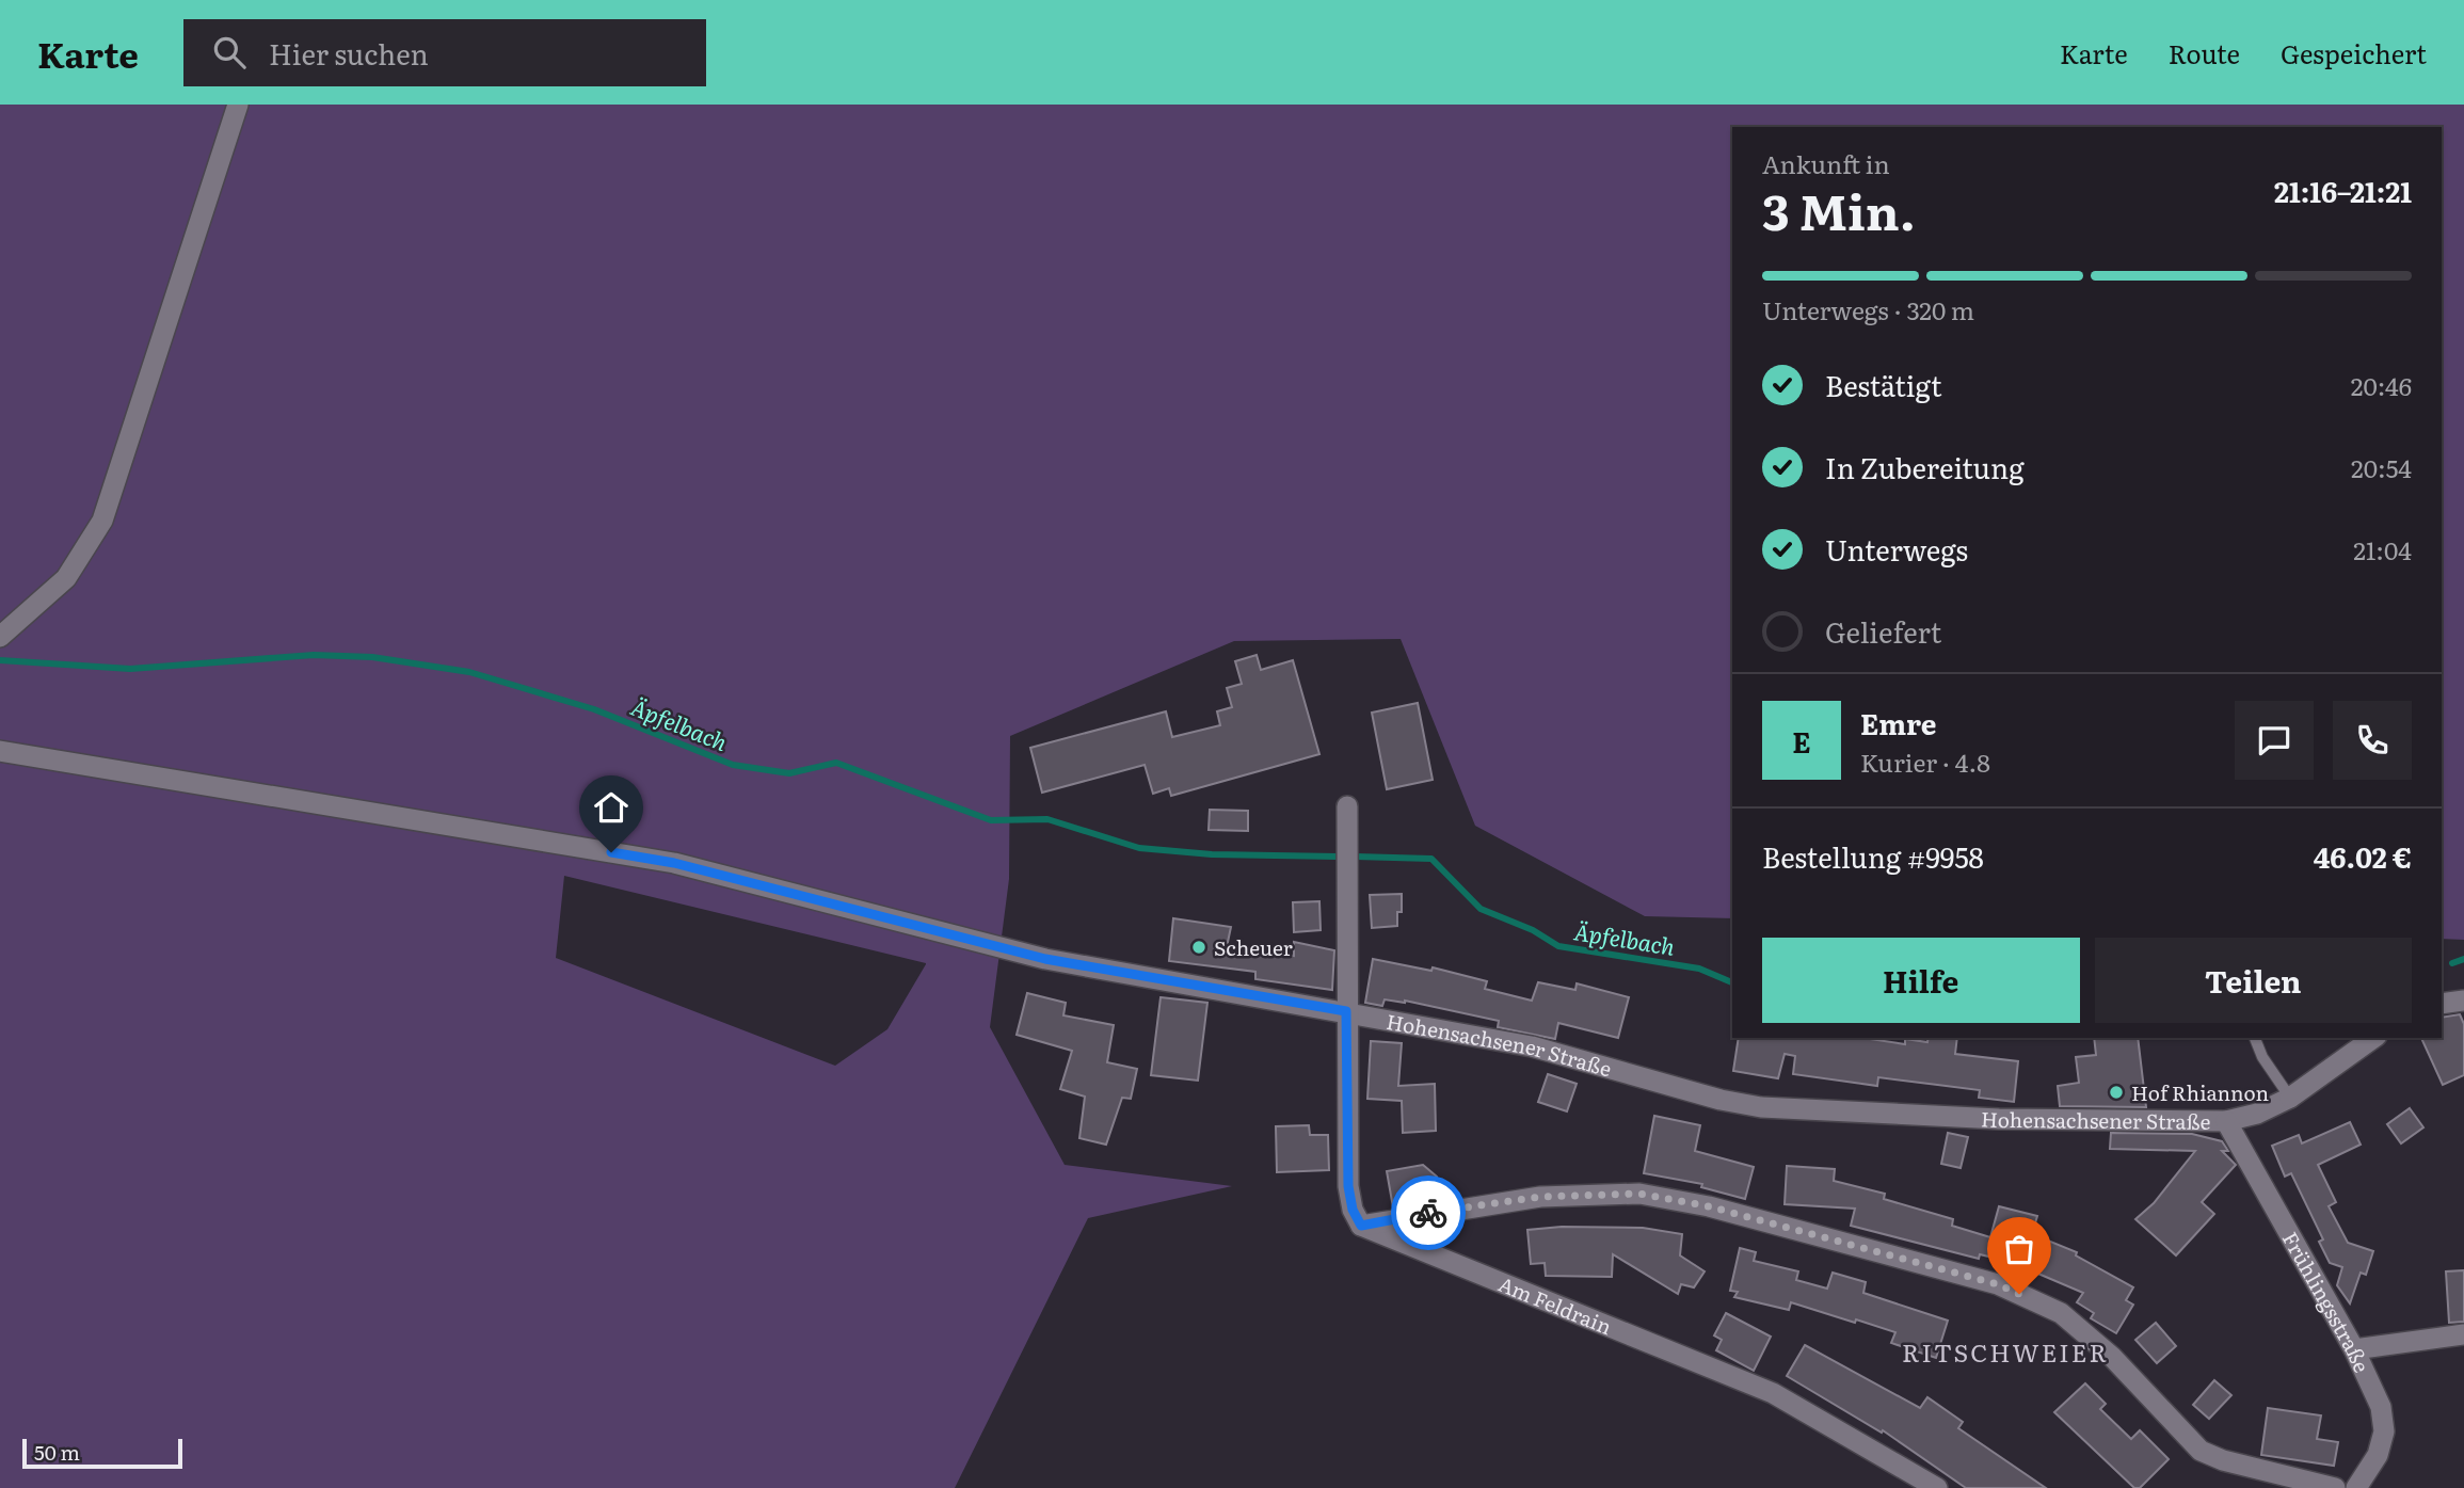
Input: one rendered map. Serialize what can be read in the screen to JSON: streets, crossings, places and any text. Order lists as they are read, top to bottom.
{
  "streets": {
    "street": ["Hohensachsener Straße", "Frühlingsstraße", "Am Feldrain"]
  },
  "crossings": [
    ["Hohensachsener Straße", "Frühlingsstraße"]
  ],
  "districts": ["RITSCHWEIER"],
  "water": ["Äpfelbach"],
  "places": ["Scheuer", "Hof Rhiannon"],
  "scale_bar": "50 m",
  "page": {
    "header": "Karte",
    "search": "Hier suchen",
    "nav": ["Karte", "Route", "Gespeichert"],
    "heading": ["3 Min.", "Ankunft in", "21:16–21:21"],
    "panel": [
      "Emre",
      "Kurier · 4.8",
      "Bestellung #9958",
      "46.02 €"
    ],
    "bar": "Unterwegs · 320 m",
    "list": [
      ["Bestätigt", "20:46"],
      ["In Zubereitung", "20:54"],
      ["Unterwegs", "21:04"],
      "Geliefert"
    ],
    "round": "E",
    "buttons": ["Hilfe", "Teilen"],
    "scale": "50 m"
  }
}
